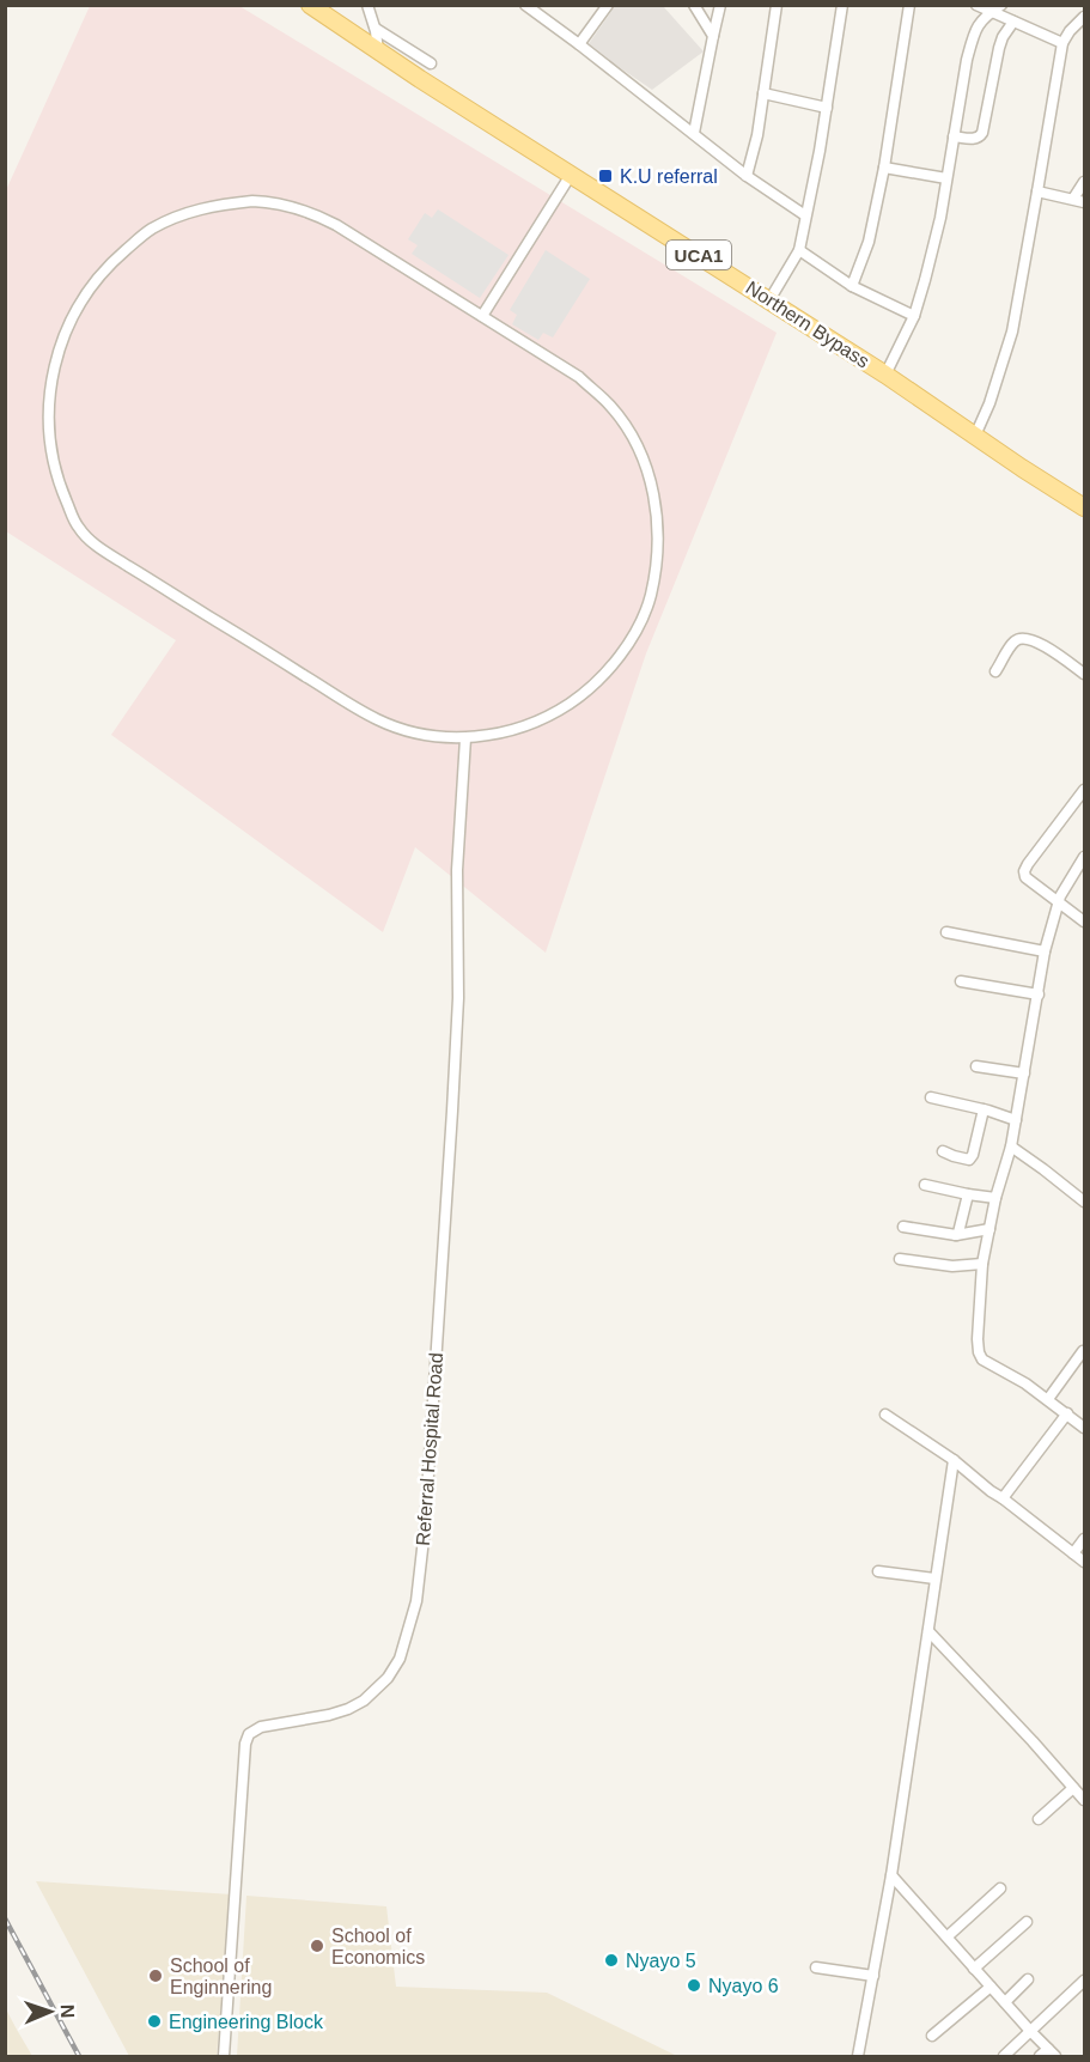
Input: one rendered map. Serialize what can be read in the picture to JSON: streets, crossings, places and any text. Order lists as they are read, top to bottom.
{
  "streets": {
    "main road": ["UCA1", "Northern Bypass"],
    "street": ["Referral Hospital Road"]
  },
  "places": {
    "transit": ["K.U referral"],
    "other": [
      "School of Economics",
      "Nyayo 5",
      "School of Enginnering",
      "Nyayo 6",
      "Engineering Block"
    ]
  },
  "north": "right"
}
